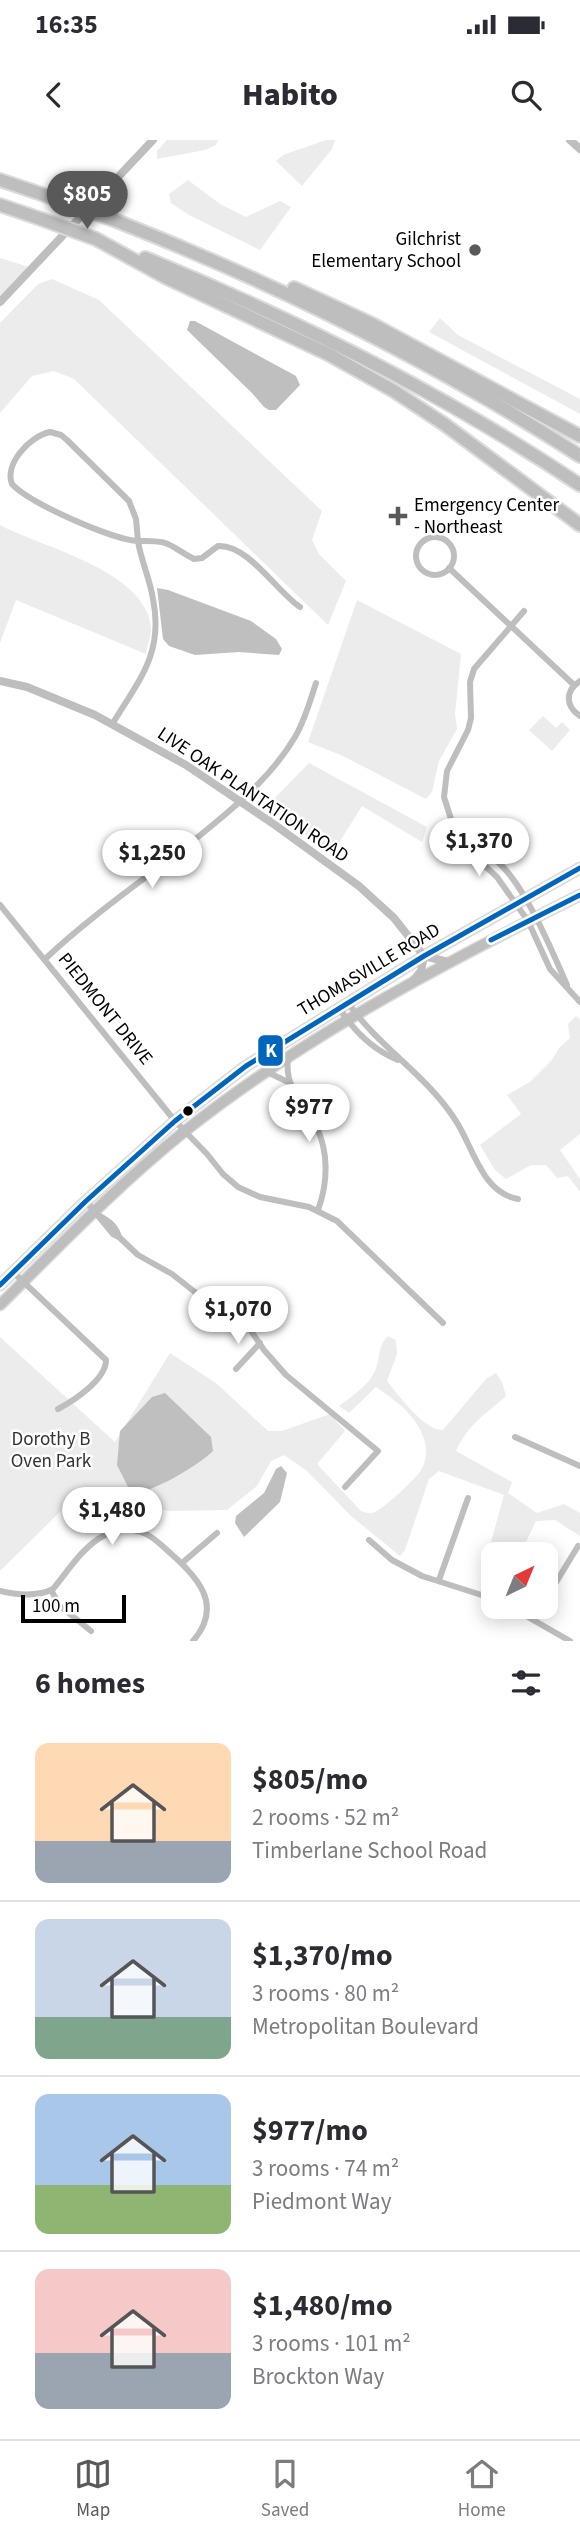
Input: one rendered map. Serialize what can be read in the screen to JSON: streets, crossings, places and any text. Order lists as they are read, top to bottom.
{
  "streets": {
    "main road": ["THOMASVILLE ROAD"],
    "street": ["LIVE OAK PLANTATION ROAD", "PIEDMONT DRIVE"]
  },
  "crossings": [
    ["LIVE OAK PLANTATION ROAD", "THOMASVILLE ROAD"],
    ["THOMASVILLE ROAD", "PIEDMONT DRIVE"]
  ],
  "parks": ["Dorothy B Oven Park"],
  "places": {
    "other": ["Gilchrist Elementary School"],
    "health": ["Emergency Center - Northeast"]
  },
  "lines": ["transit line K"],
  "scale_bar": "100 m",
  "north": "top right",
  "page": {
    "status": "16:35",
    "header": "Habito",
    "price": [
      "$805",
      "$1,370",
      "$1,250",
      "$977",
      "$1,070",
      "$1,480"
    ],
    "scale": "100 m",
    "heading": "6 homes",
    "list": [
      {
        "name": "$805/mo",
        "note": "2 rooms · 52 m² · Timberlane School Road"
      },
      {
        "name": "$1,370/mo",
        "note": "3 rooms · 80 m² · Metropolitan Boulevard"
      },
      {
        "name": "$977/mo",
        "note": "3 rooms · 74 m² · Piedmont Way"
      },
      {
        "name": "$1,480/mo",
        "note": "3 rooms · 101 m² · Brockton Way"
      }
    ],
    "tabs": ["Map", "Saved", "Home"]
  }
}
